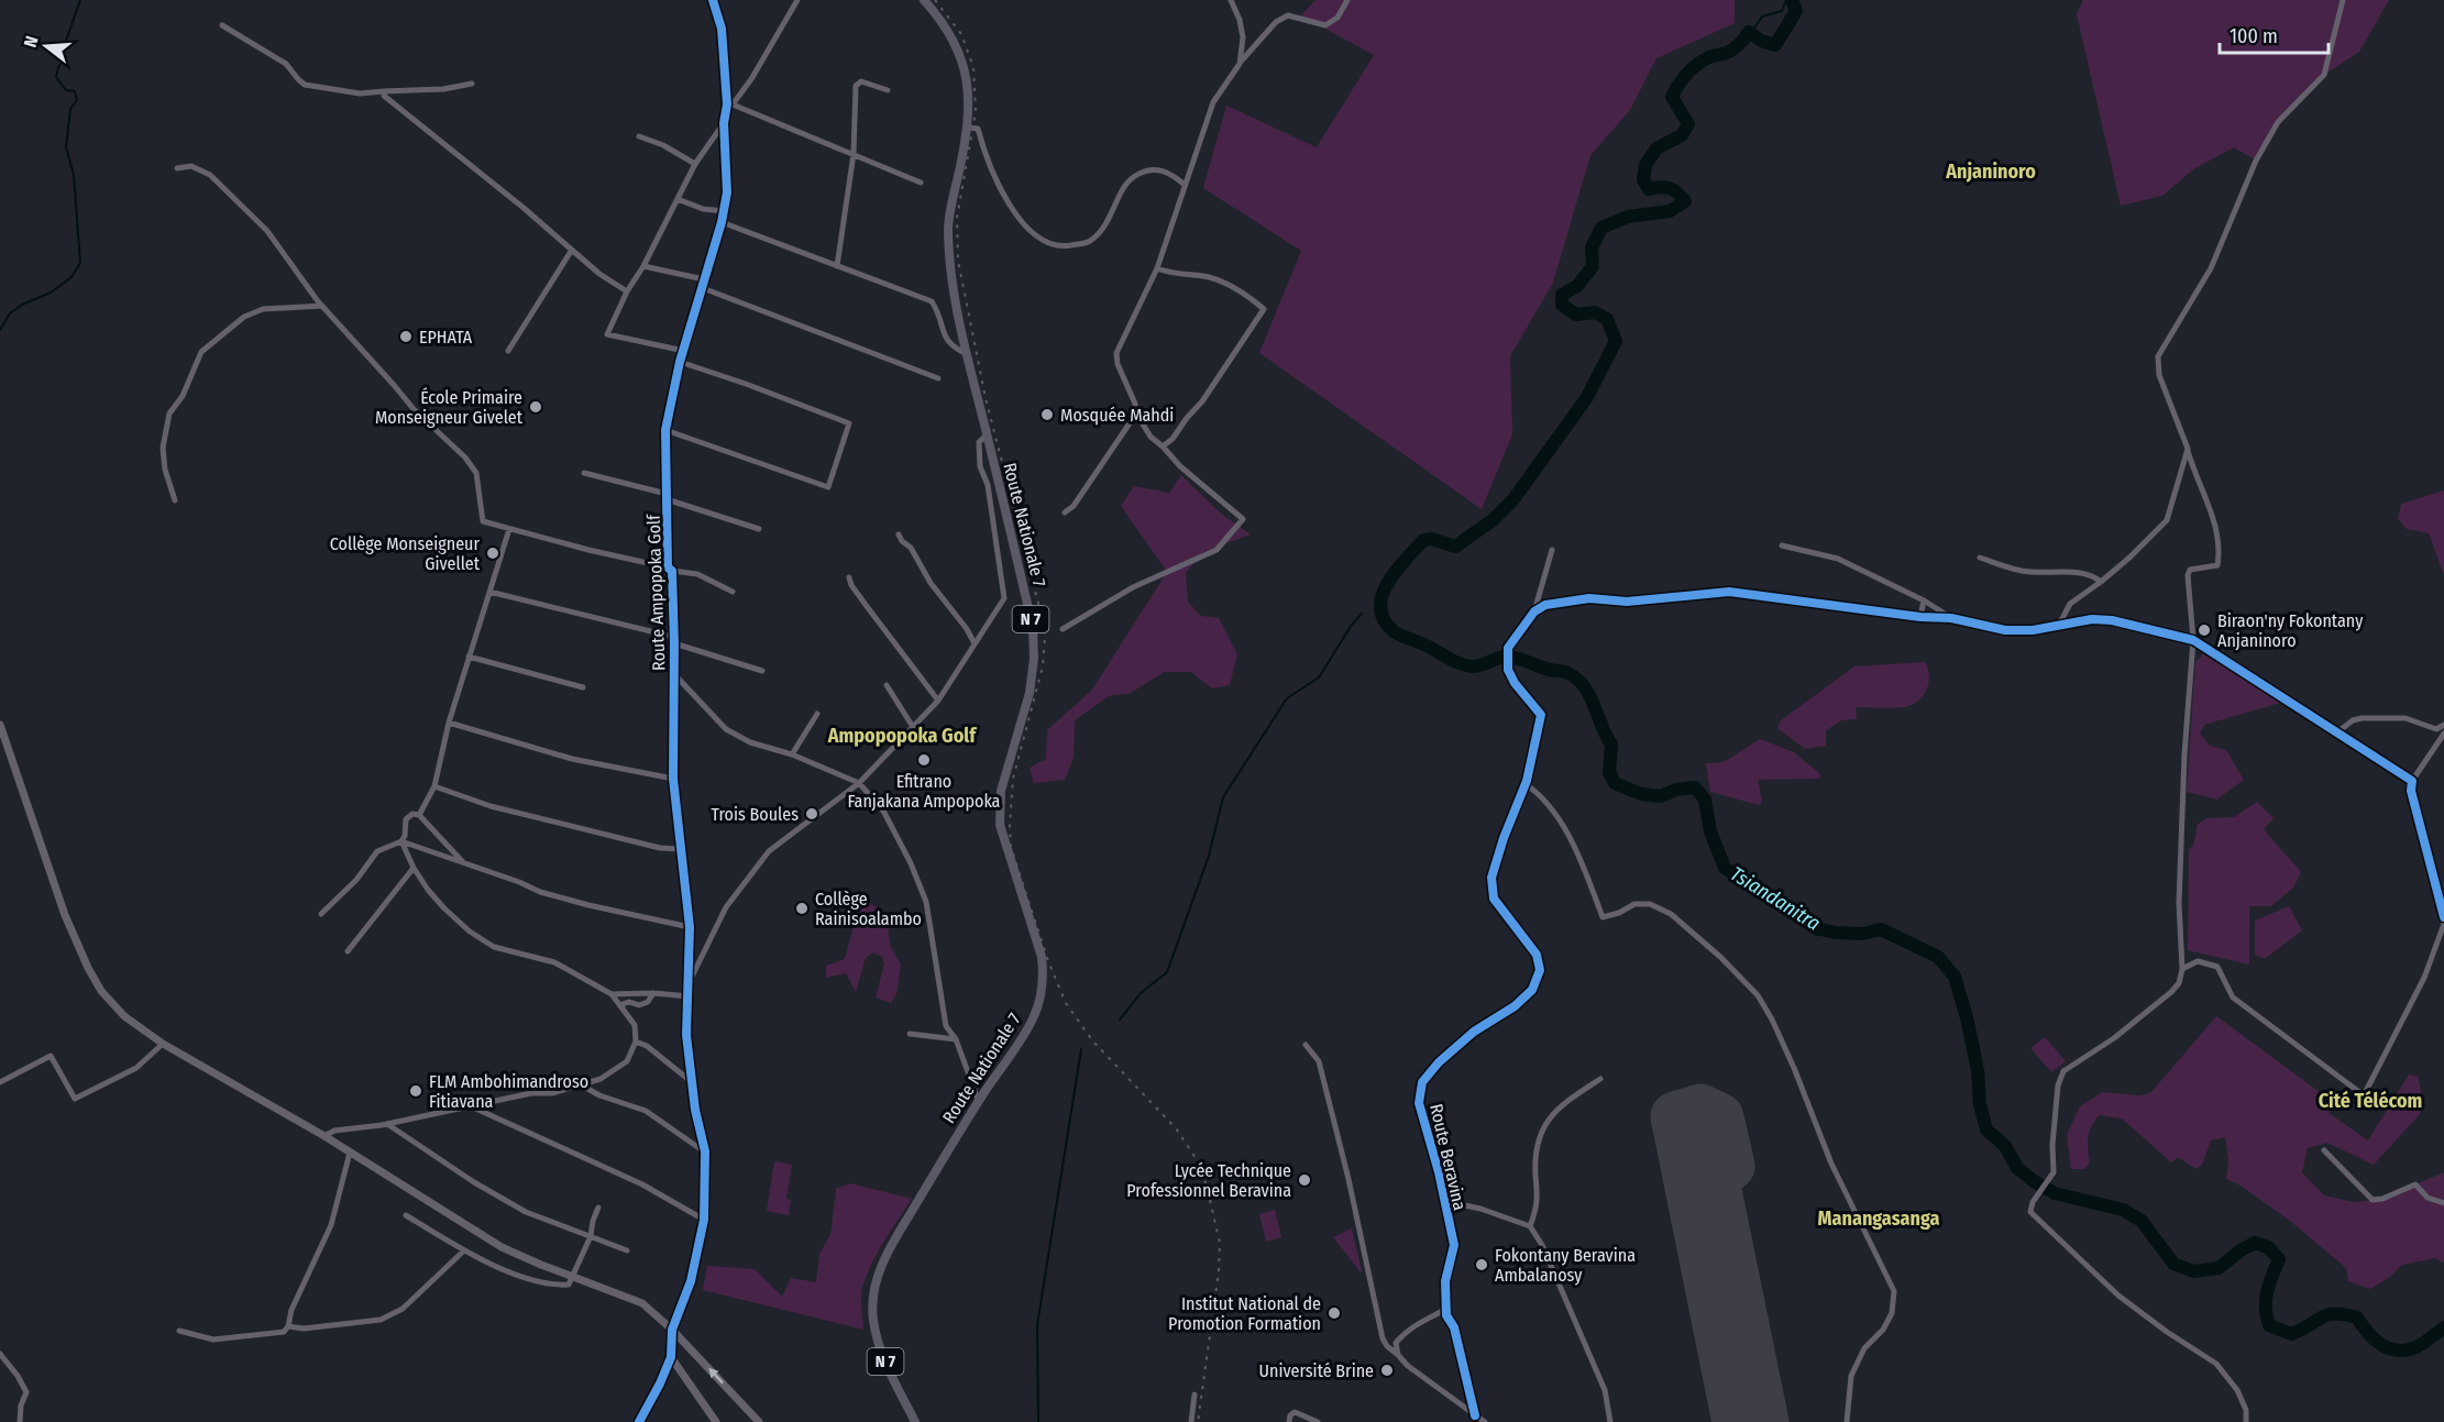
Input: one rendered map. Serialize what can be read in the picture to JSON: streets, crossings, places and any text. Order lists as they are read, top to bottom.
{
  "streets": {
    "main road": ["Route Nationale 7", "N 7"],
    "street": ["Route Ampopoka Golf", "Route Beravina"]
  },
  "districts": [
    "Anjaninoro",
    "Ampopopoka Golf",
    "Cité Télécom",
    "Manangasanga"
  ],
  "water": ["Tsiandanitra"],
  "places": [
    "EPHATA",
    "École Primaire Monseigneur Givelet",
    "Mosquée Mahdi",
    "Collège Monseigneur Givellet",
    "Biraon'ny Fokontany Anjaninoro",
    "Efitrano Fanjakana Ampopoka",
    "Trois Boules",
    "Collège Rainisoalambo",
    "FLM Ambohimandroso Fitiavana",
    "Lycée Technique Professionnel Beravina",
    "Fokontany Beravina Ambalanosy",
    "Institut National de Promotion Formation",
    "Université Brine"
  ],
  "scale_bar": "100 m",
  "north": "left"
}
